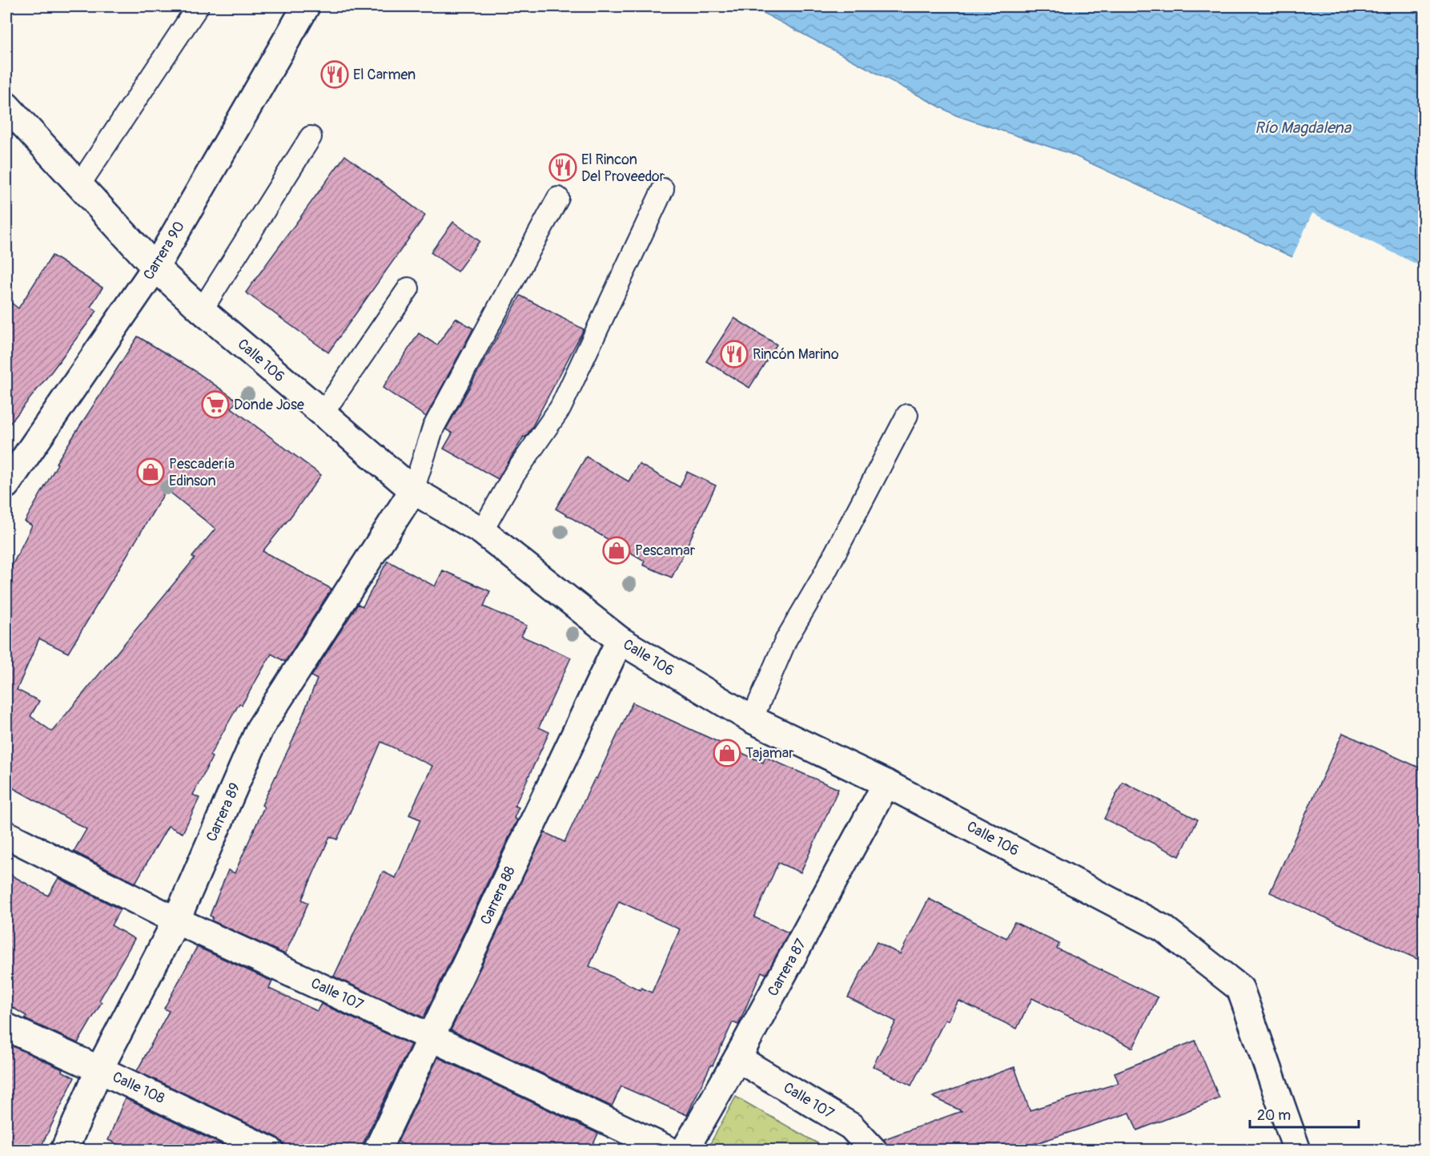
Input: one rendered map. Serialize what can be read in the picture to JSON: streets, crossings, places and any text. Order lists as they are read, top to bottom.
{
  "streets": {
    "street": [
      "Carrera 90",
      "Calle 106",
      "Carrera 89",
      "Carrera 88",
      "Carrera 87",
      "Calle 107",
      "Calle 108"
    ]
  },
  "crossings": [
    ["Carrera 90", "Calle 106"],
    ["Calle 106", "Carrera 89"],
    ["Calle 106", "Carrera 88"],
    ["Calle 106", "Carrera 87"],
    ["Carrera 89", "Calle 107"],
    ["Carrera 89", "Calle 108"],
    ["Carrera 88", "Calle 107"],
    ["Carrera 87", "Calle 107"]
  ],
  "water": ["Río Magdalena"],
  "places": {
    "restaurant": ["El Carmen", "El Rincon Del Proveedor", "Rincón Marino"],
    "supermarket": ["Donde Jose"],
    "shop": ["Pescadería Edinson", "Pescamar", "Tajamar"]
  },
  "scale_bar": "20 m"
}
